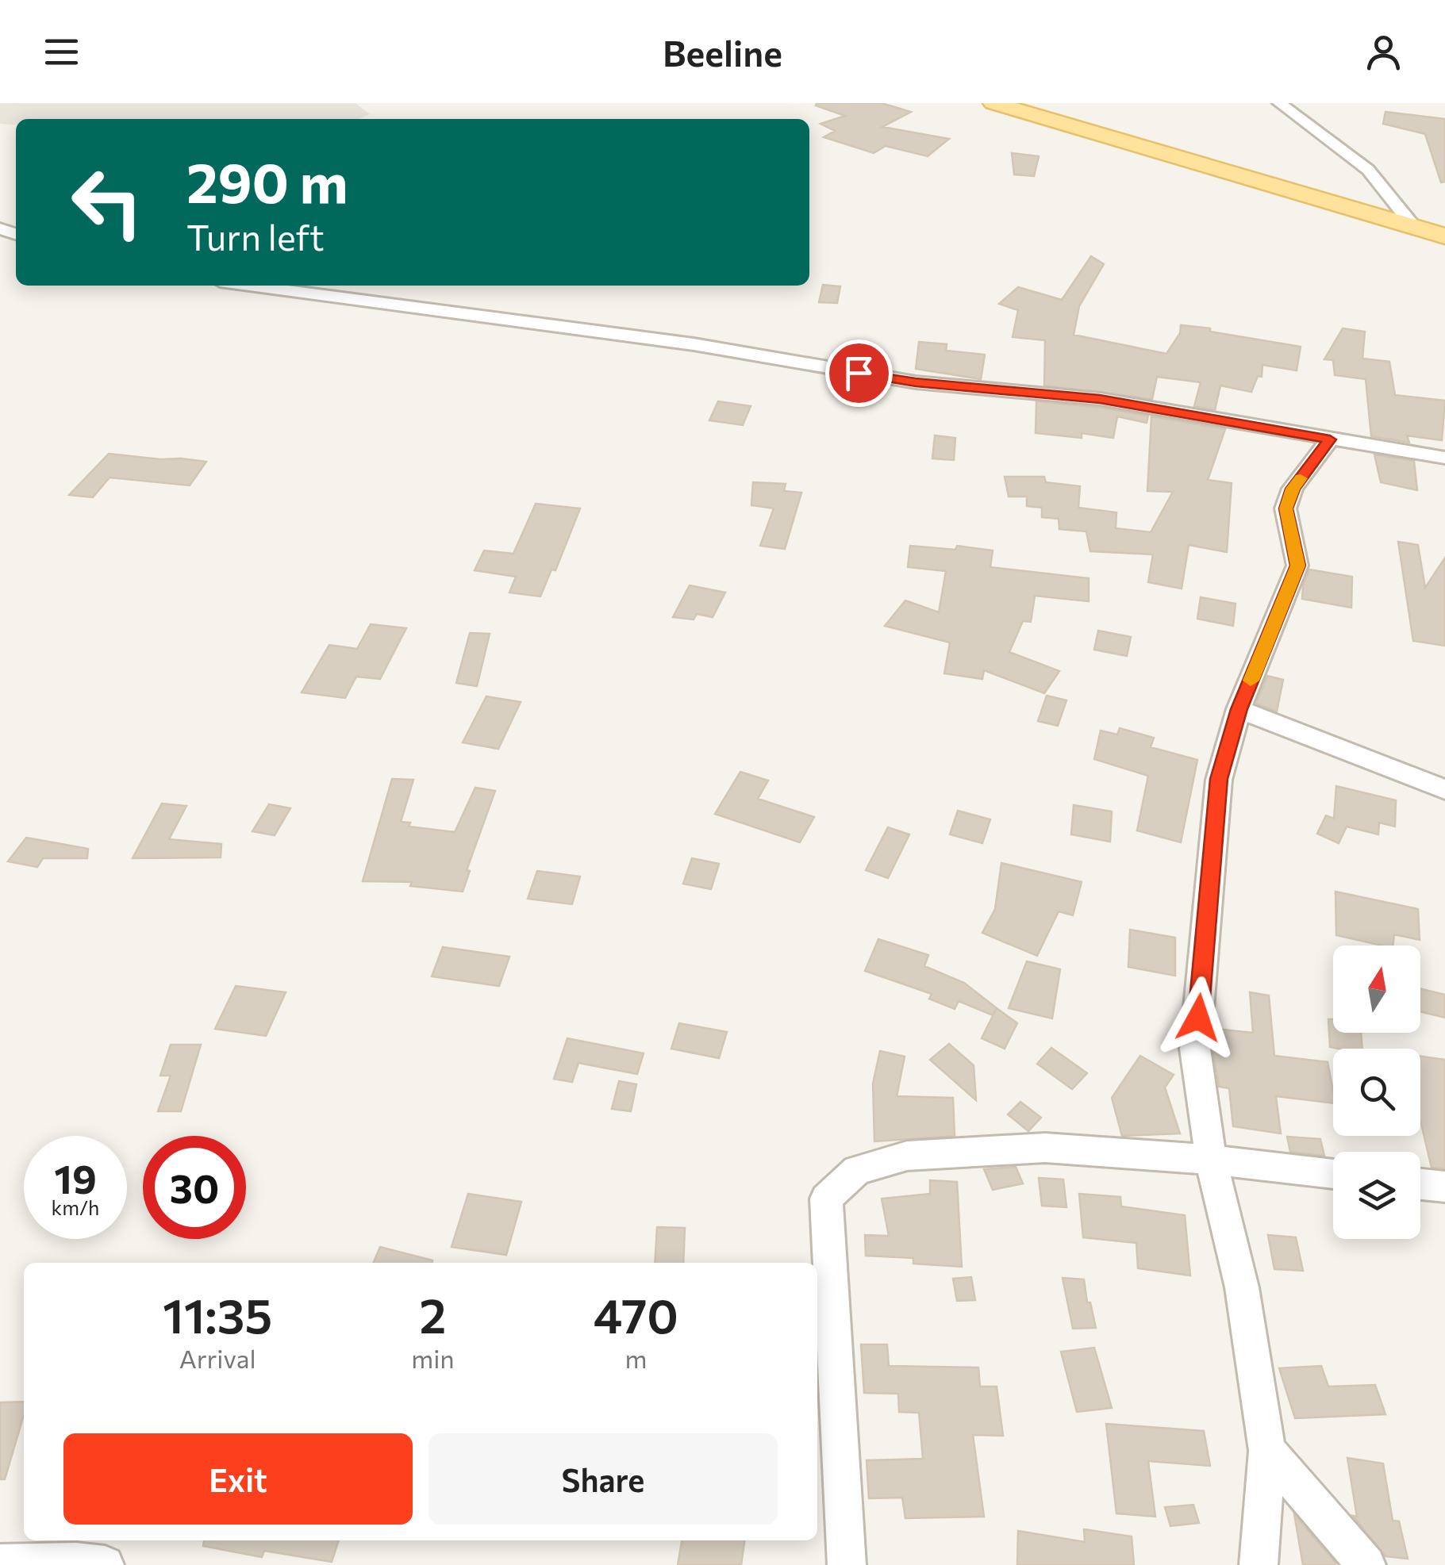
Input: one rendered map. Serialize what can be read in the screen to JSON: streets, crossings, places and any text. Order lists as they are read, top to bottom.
{
  "north": "top",
  "page": {
    "header": "Beeline",
    "turn": ["290 m", "Turn left"],
    "speed": "19 km/h",
    "limit": "30",
    "eta": [
      "11:35",
      "Arrival",
      "2",
      "min",
      "470",
      "m"
    ],
    "buttons": ["Exit", "Share"]
  }
}
